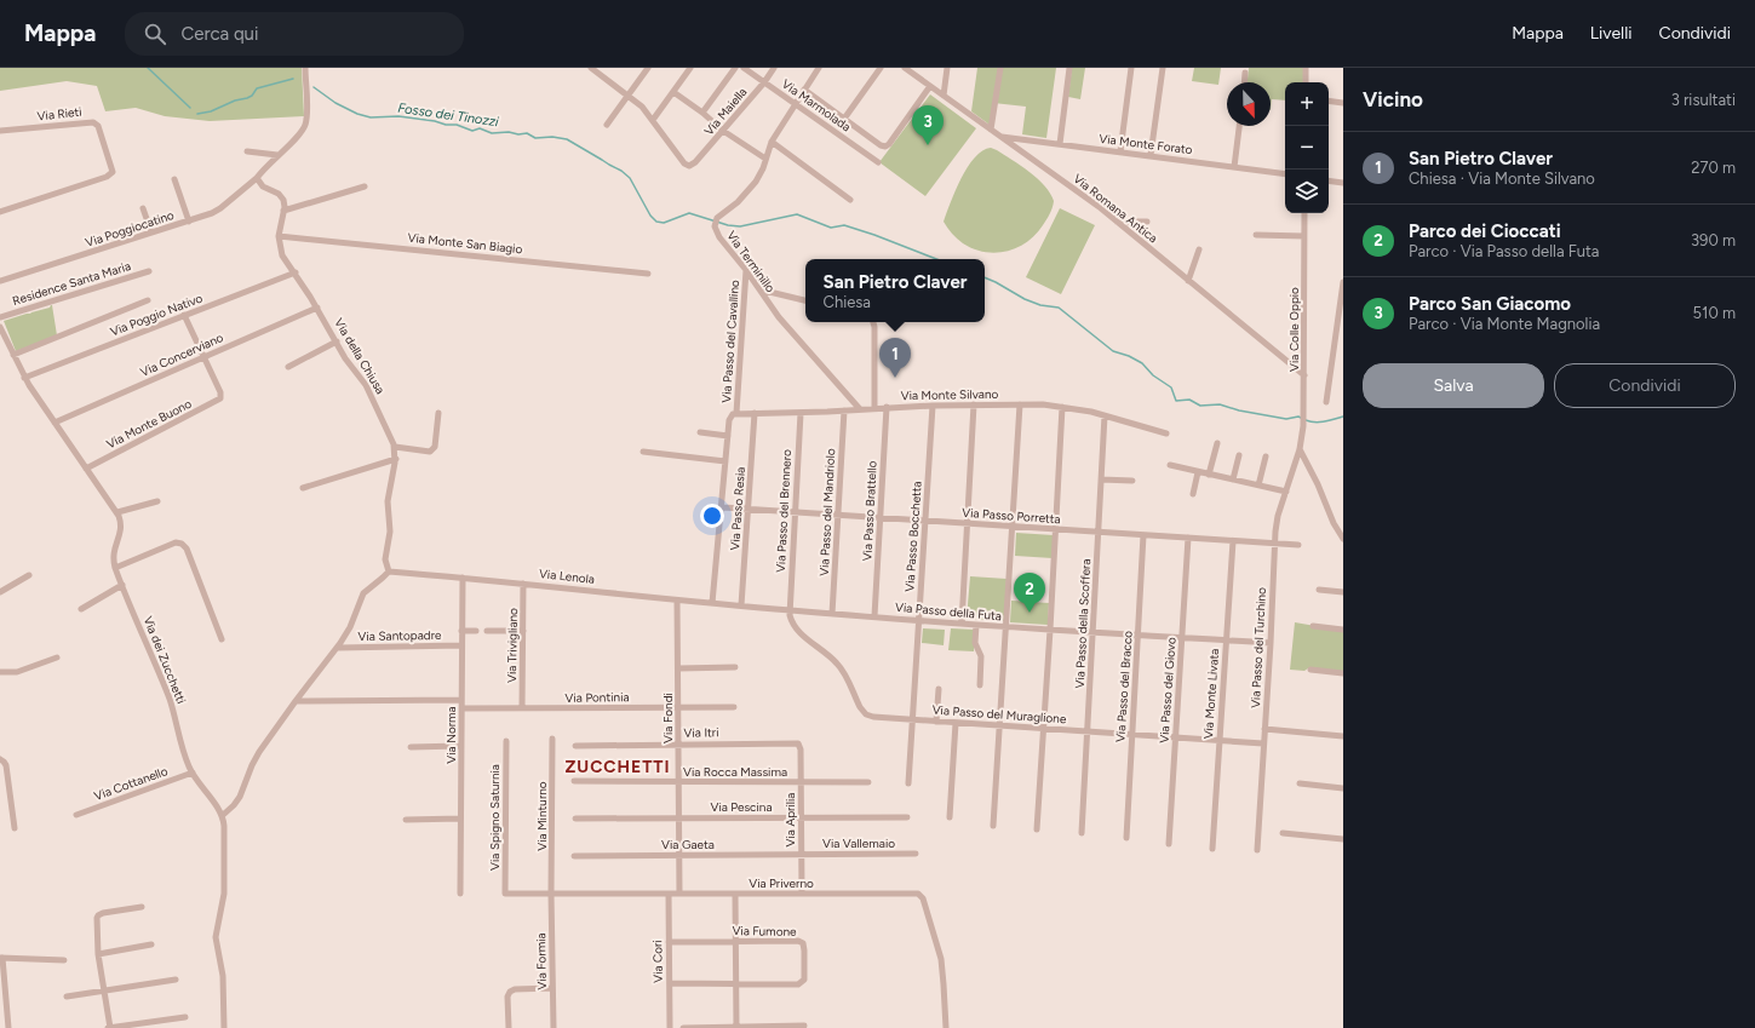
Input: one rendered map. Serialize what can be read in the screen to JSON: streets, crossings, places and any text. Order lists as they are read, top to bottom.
{
  "streets": {
    "street": [
      "Via Marmolada",
      "Via Maiella",
      "Via Rieti",
      "Via Monte Forato",
      "Via Romana Antica",
      "Via Poggiocatino",
      "Via Monte San Biagio",
      "Via Terminillo",
      "Residence Santa Maria",
      "Via Poggio Nativo",
      "Via Colle Oppio",
      "Via Passo del Cavallino",
      "Via Concerviano",
      "Via della Chiusa",
      "Via Monte Silvano",
      "Via Monte Buono",
      "Via Passo Resia",
      "Via Passo del Brennero",
      "Via Passo Brattello",
      "Via Passo del Mandriolo",
      "Via Passo Porretta",
      "Via Passo Bocchetta",
      "Via Lenola",
      "Via Passo della Futa",
      "Via Passo della Scoffera",
      "Via Santopadre",
      "Via Trivigliano",
      "Via Passo del Turchino",
      "Via dei Zucchetti",
      "Via Passo del Bracco",
      "Via Passo del Giovo",
      "Via Monte Livata",
      "Via Pontinia",
      "Via Passo del Muraglione",
      "Via Fondi",
      "Via Itri",
      "Via Norma",
      "Via Rocca Massima",
      "Via Cottanello",
      "Via Pescina",
      "Via Minturno",
      "Via Spigno Saturnia",
      "Via Aprilia",
      "Via Vallemaio",
      "Via Gaeta",
      "Via Priverno",
      "Via Fumone",
      "Via Formia",
      "Via Cori"
    ]
  },
  "crossings": [
    ["Via Marmolada", "Via Maiella"],
    ["Via Marmolada", "Via Terminillo"],
    ["Via Monte Forato", "Via Romana Antica"],
    ["Via Romana Antica", "Via Colle Oppio"],
    ["Via Monte San Biagio", "Via della Chiusa"],
    ["Via Terminillo", "Via Passo del Cavallino"],
    ["Via Terminillo", "Via Monte Silvano"],
    ["Via Poggio Nativo", "Via della Chiusa"],
    ["Via Colle Oppio", "Via Passo del Turchino"],
    ["Via Passo del Cavallino", "Via Monte Silvano"],
    ["Via Passo del Cavallino", "Via Lenola"],
    ["Via Concerviano", "Via della Chiusa"],
    ["Via Concerviano", "Via Monte Buono"],
    ["Via della Chiusa", "Via Lenola"],
    ["Via Monte Silvano", "Via Passo Resia"],
    ["Via Monte Silvano", "Via Passo del Brennero"],
    ["Via Monte Silvano", "Via Passo Brattello"],
    ["Via Monte Silvano", "Via Passo del Mandriolo"],
    ["Via Monte Silvano", "Via Passo Bocchetta"],
    ["Via Monte Silvano", "Via Passo della Scoffera"],
    ["Via Passo Resia", "Via Passo Porretta"],
    ["Via Passo Resia", "Via Lenola"],
    ["Via Passo Resia", "Via Passo della Futa"],
    ["Via Passo del Brennero", "Via Passo Porretta"],
    ["Via Passo del Brennero", "Via Passo della Futa"],
    ["Via Passo del Brennero", "Via Passo del Muraglione"],
    ["Via Passo Brattello", "Via Passo Porretta"],
    ["Via Passo Brattello", "Via Passo della Futa"],
    ["Via Passo del Mandriolo", "Via Passo Porretta"],
    ["Via Passo del Mandriolo", "Via Passo della Futa"],
    ["Via Passo Porretta", "Via Passo Bocchetta"],
    ["Via Passo Porretta", "Via Passo della Scoffera"],
    ["Via Passo Porretta", "Via Passo del Turchino"],
    ["Via Passo Porretta", "Via Passo del Bracco"],
    ["Via Passo Porretta", "Via Passo del Giovo"],
    ["Via Passo Porretta", "Via Monte Livata"],
    ["Via Passo Bocchetta", "Via Passo della Futa"],
    ["Via Passo Bocchetta", "Via Passo del Muraglione"],
    ["Via Lenola", "Via Passo della Futa"],
    ["Via Lenola", "Via Trivigliano"],
    ["Via Lenola", "Via Fondi"],
    ["Via Lenola", "Via Norma"],
    ["Via Passo della Futa", "Via Passo della Scoffera"],
    ["Via Passo della Futa", "Via Passo del Turchino"],
    ["Via Passo della Futa", "Via Passo del Bracco"],
    ["Via Passo della Futa", "Via Passo del Giovo"],
    ["Via Passo della Futa", "Via Monte Livata"],
    ["Via Passo della Futa", "Via Passo del Muraglione"],
    ["Via Passo della Scoffera", "Via Passo del Muraglione"],
    ["Via Santopadre", "Via Norma"],
    ["Via Trivigliano", "Via Pontinia"],
    ["Via Passo del Turchino", "Via Passo del Muraglione"],
    ["Via dei Zucchetti", "Via Cottanello"],
    ["Via Passo del Bracco", "Via Passo del Muraglione"],
    ["Via Passo del Giovo", "Via Passo del Muraglione"],
    ["Via Monte Livata", "Via Passo del Muraglione"],
    ["Via Pontinia", "Via Fondi"],
    ["Via Pontinia", "Via Norma"],
    ["Via Fondi", "Via Itri"],
    ["Via Fondi", "Via Rocca Massima"],
    ["Via Fondi", "Via Pescina"],
    ["Via Fondi", "Via Gaeta"],
    ["Via Fondi", "Via Priverno"],
    ["Via Itri", "Via Aprilia"],
    ["Via Rocca Massima", "Via Aprilia"],
    ["Via Pescina", "Via Aprilia"],
    ["Via Minturno", "Via Priverno"],
    ["Via Minturno", "Via Formia"],
    ["Via Spigno Saturnia", "Via Priverno"],
    ["Via Aprilia", "Via Vallemaio"],
    ["Via Aprilia", "Via Gaeta"],
    ["Via Aprilia", "Via Priverno"],
    ["Via Vallemaio", "Via Gaeta"],
    ["Via Priverno", "Via Formia"],
    ["Via Priverno", "Via Cori"],
    ["Via Fumone", "Via Cori"]
  ],
  "districts": ["ZUCCHETTI"],
  "water": ["Fosso dei Tinozzi"],
  "north": "bottom",
  "page": {
    "header": "Mappa",
    "search": "Cerca qui",
    "nav": ["Mappa", "Livelli", "Condividi"],
    "heading": ["Vicino", "3 risultati"],
    "map_buttons": ["+", "−"],
    "pins": ["3", "1", "2"],
    "list": [
      {
        "mark": "1",
        "name": "San Pietro Claver",
        "note": "Chiesa · Via Monte Silvano",
        "value": "270 m"
      },
      {
        "mark": "2",
        "name": "Parco dei Cioccati",
        "note": "Parco · Via Passo della Futa",
        "value": "390 m"
      },
      {
        "mark": "3",
        "name": "Parco San Giacomo",
        "note": "Parco · Via Monte Magnolia",
        "value": "510 m"
      }
    ],
    "popup": ["San Pietro Claver", "Chiesa"],
    "buttons": ["Salva", "Condividi"]
  }
}
